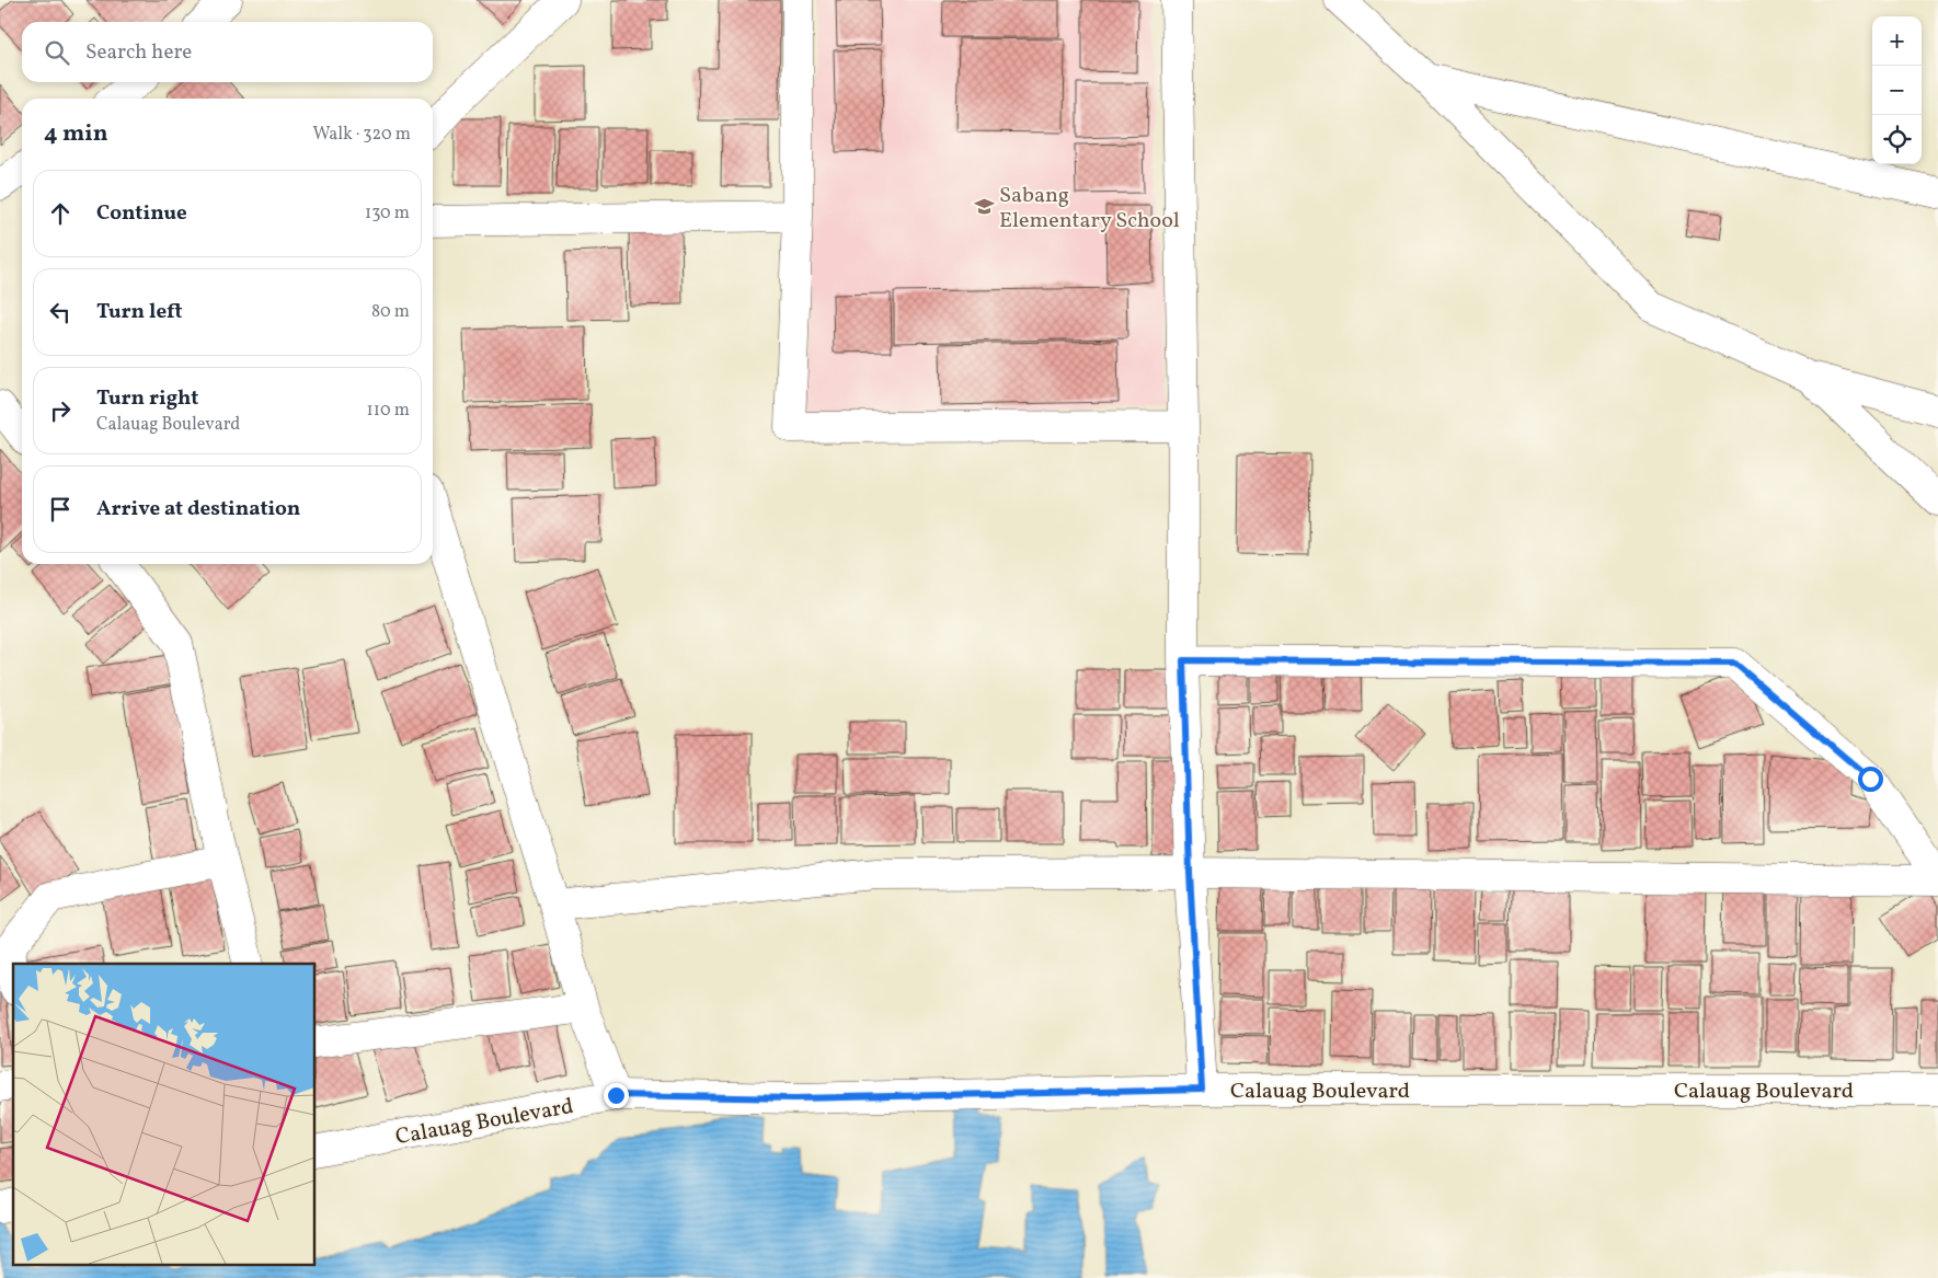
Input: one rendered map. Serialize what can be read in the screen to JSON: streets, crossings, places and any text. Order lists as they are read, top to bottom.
{
  "streets": {
    "street": ["Calauag Boulevard"]
  },
  "places": {
    "school or university": ["Sabang Elementary School"]
  },
  "page": {
    "map_buttons": ["+", "−"],
    "search": "Search here",
    "heading": ["4 min", "Walk · 320 m"],
    "list": [
      ["Continue", "130 m"],
      ["Turn left", "80 m"],
      ["Turn right", "Calauag Boulevard", "110 m"],
      "Arrive at destination"
    ]
  }
}
